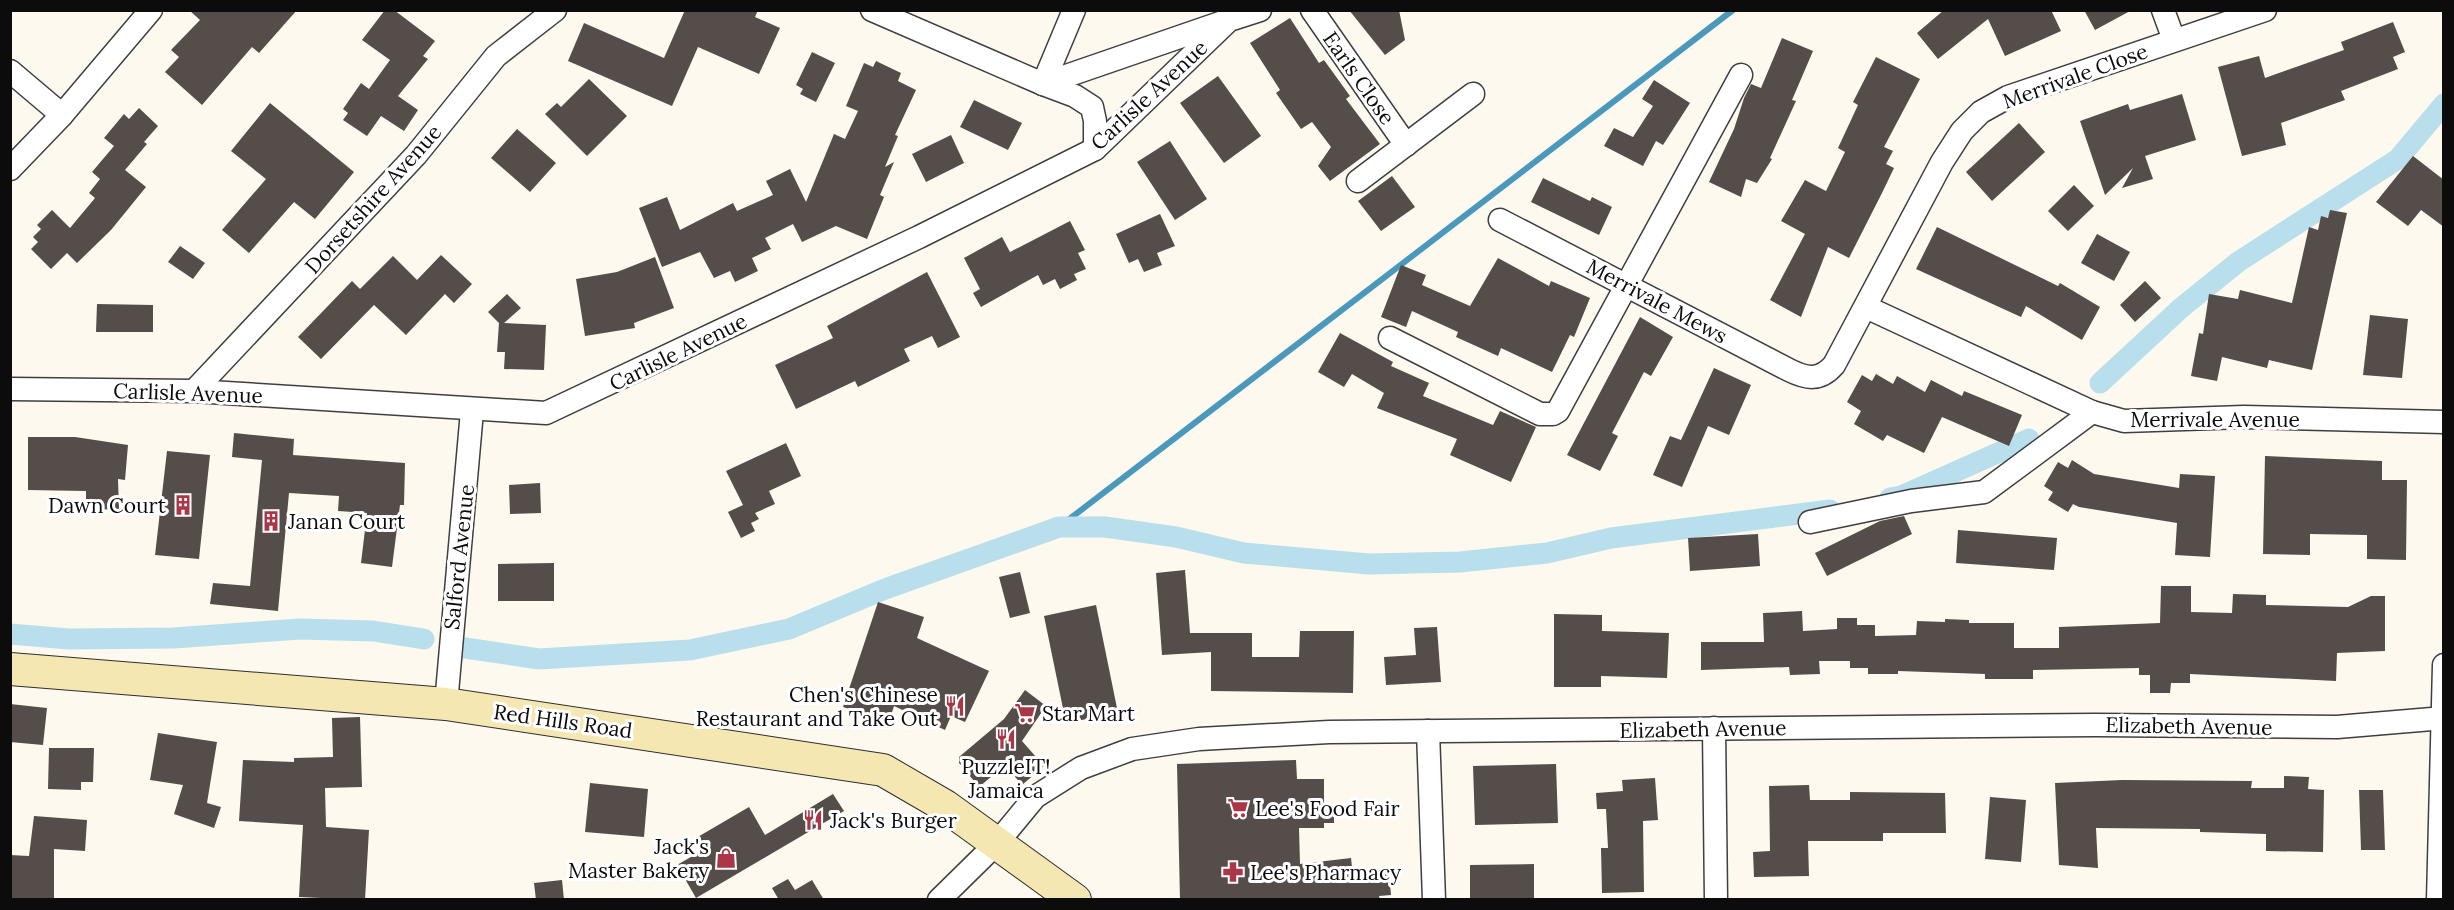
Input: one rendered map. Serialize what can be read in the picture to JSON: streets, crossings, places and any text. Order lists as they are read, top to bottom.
{
  "streets": {
    "main road": ["Red Hills Road"],
    "street": [
      "Merrivale Close",
      "Earls Close",
      "Carlisle Avenue",
      "Dorsetshire Avenue",
      "Merrivale Mews",
      "Merrivale Avenue",
      "Salford Avenue",
      "Elizabeth Avenue"
    ]
  },
  "crossings": [
    ["Merrivale Close", "Merrivale Mews"],
    ["Merrivale Close", "Merrivale Avenue"],
    ["Carlisle Avenue", "Dorsetshire Avenue"],
    ["Carlisle Avenue", "Salford Avenue"],
    ["Salford Avenue", "Red Hills Road"],
    ["Red Hills Road", "Elizabeth Avenue"]
  ],
  "places": {
    "building": ["Dawn Court", "Janan Court"],
    "restaurant": ["Chen's Chinese Restaurant and Take Out", "PuzzleIT! Jamaica", "Jack's Burger"],
    "supermarket": ["Star Mart", "Lee's Food Fair"],
    "shop": ["Jack's Master Bakery"],
    "pharmacy": ["Lee's Pharmacy"]
  }
}
